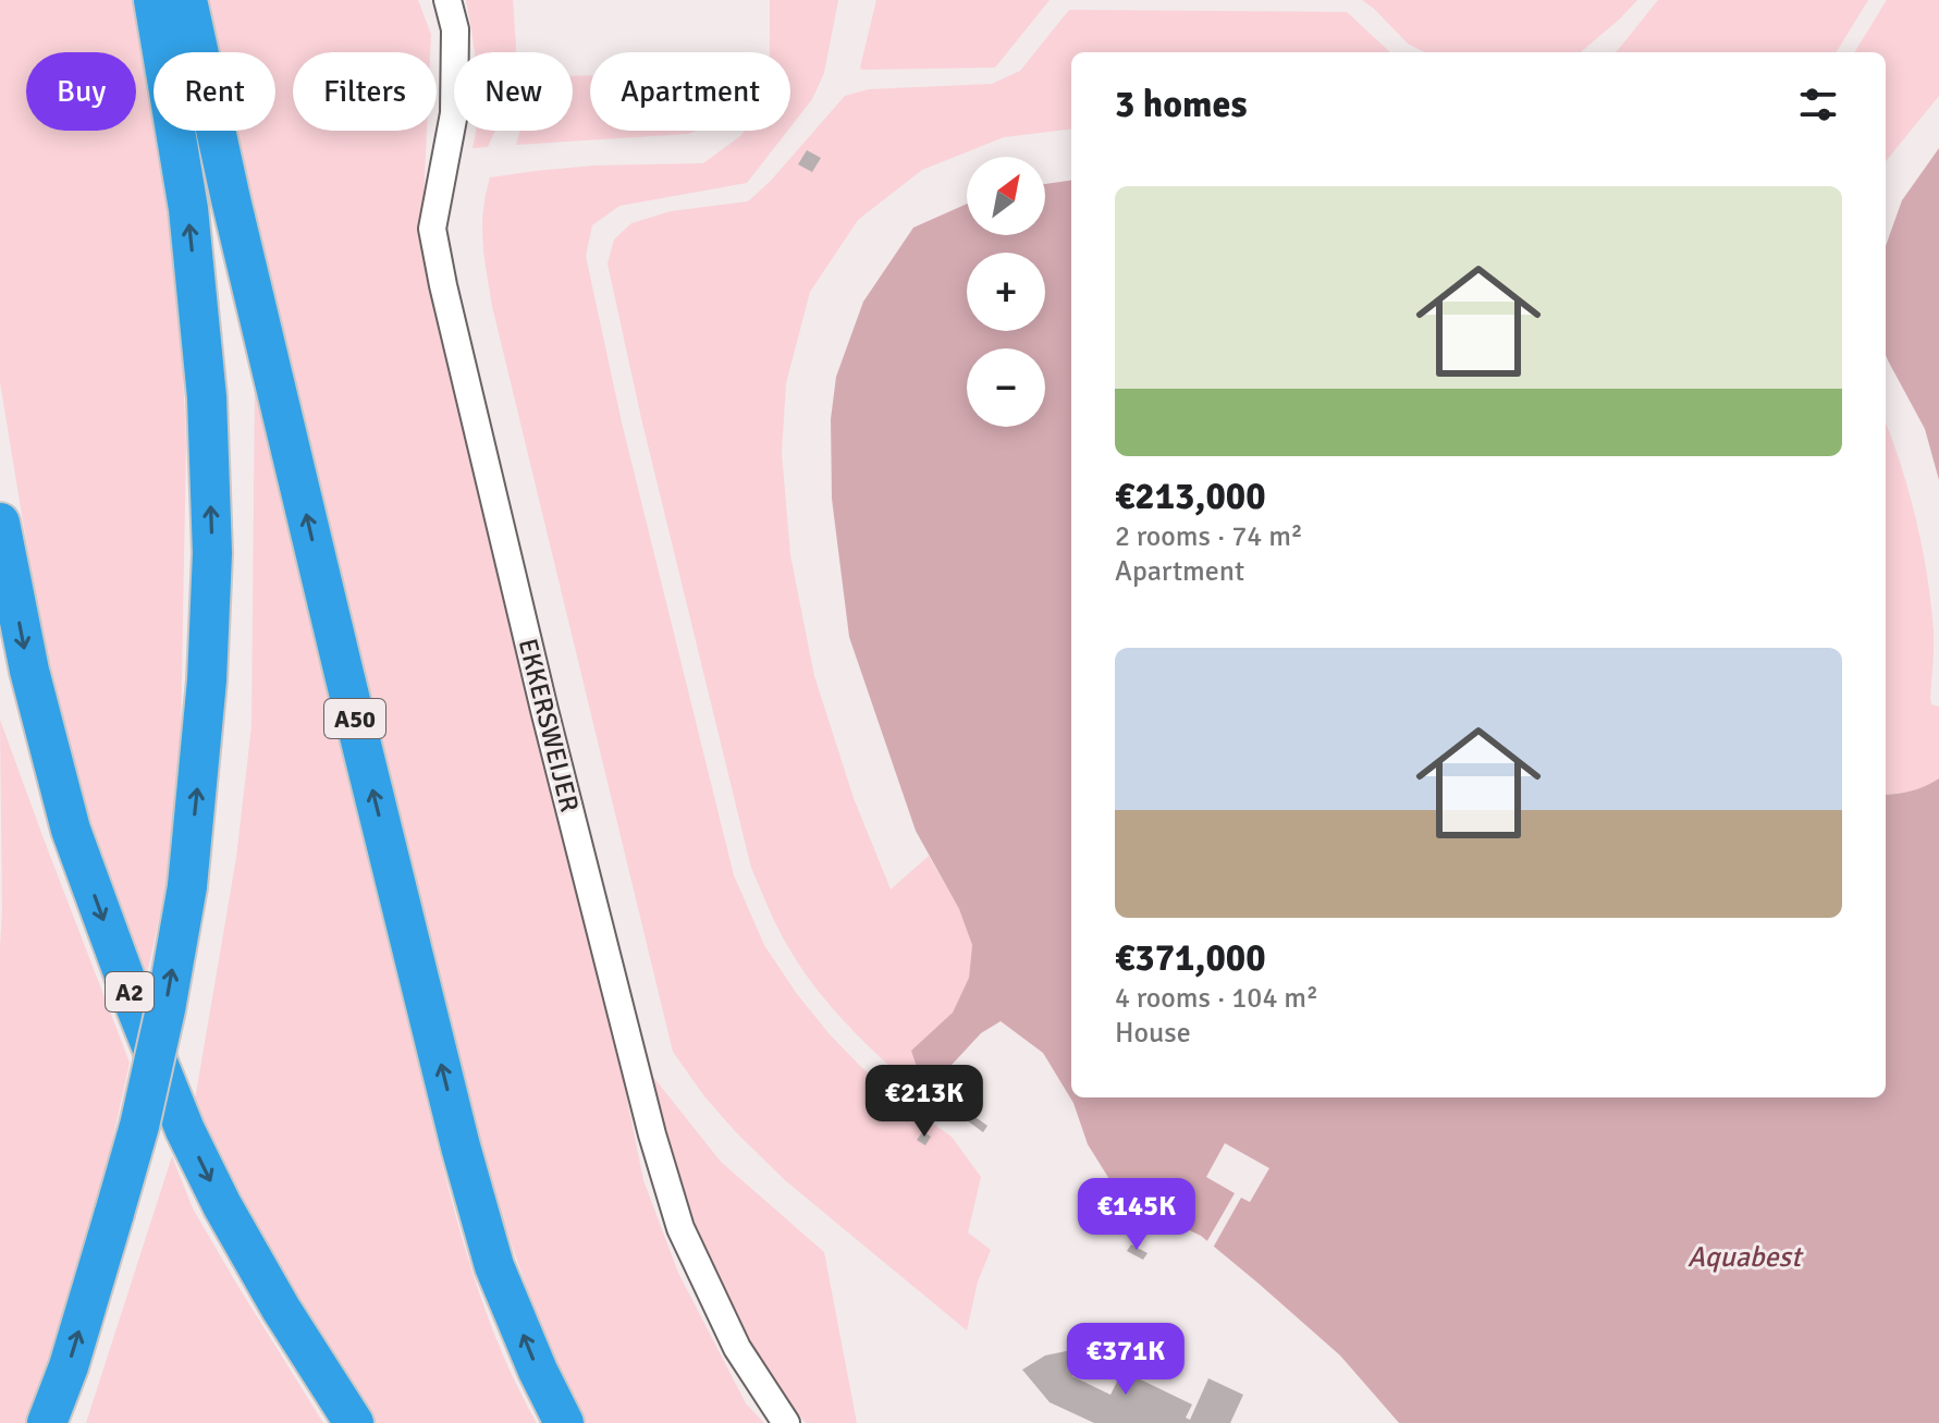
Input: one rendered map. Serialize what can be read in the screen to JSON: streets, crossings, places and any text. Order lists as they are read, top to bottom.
{
  "streets": {
    "highway": ["A50", "A2"],
    "street": ["EKKERSWEIJER"]
  },
  "water": ["Aquabest"],
  "north": "top right",
  "page": {
    "chip": [
      "Buy",
      "Rent",
      "Filters",
      "New",
      "Apartment"
    ],
    "heading": "3 homes",
    "map_buttons": ["+", "−"],
    "list": [
      {
        "name": "€213,000",
        "note": "2 rooms · 74 m² · Apartment"
      },
      {
        "name": "€371,000",
        "note": "4 rooms · 104 m² · House"
      }
    ],
    "price": ["€213K", "€145K", "€371K"]
  }
}
